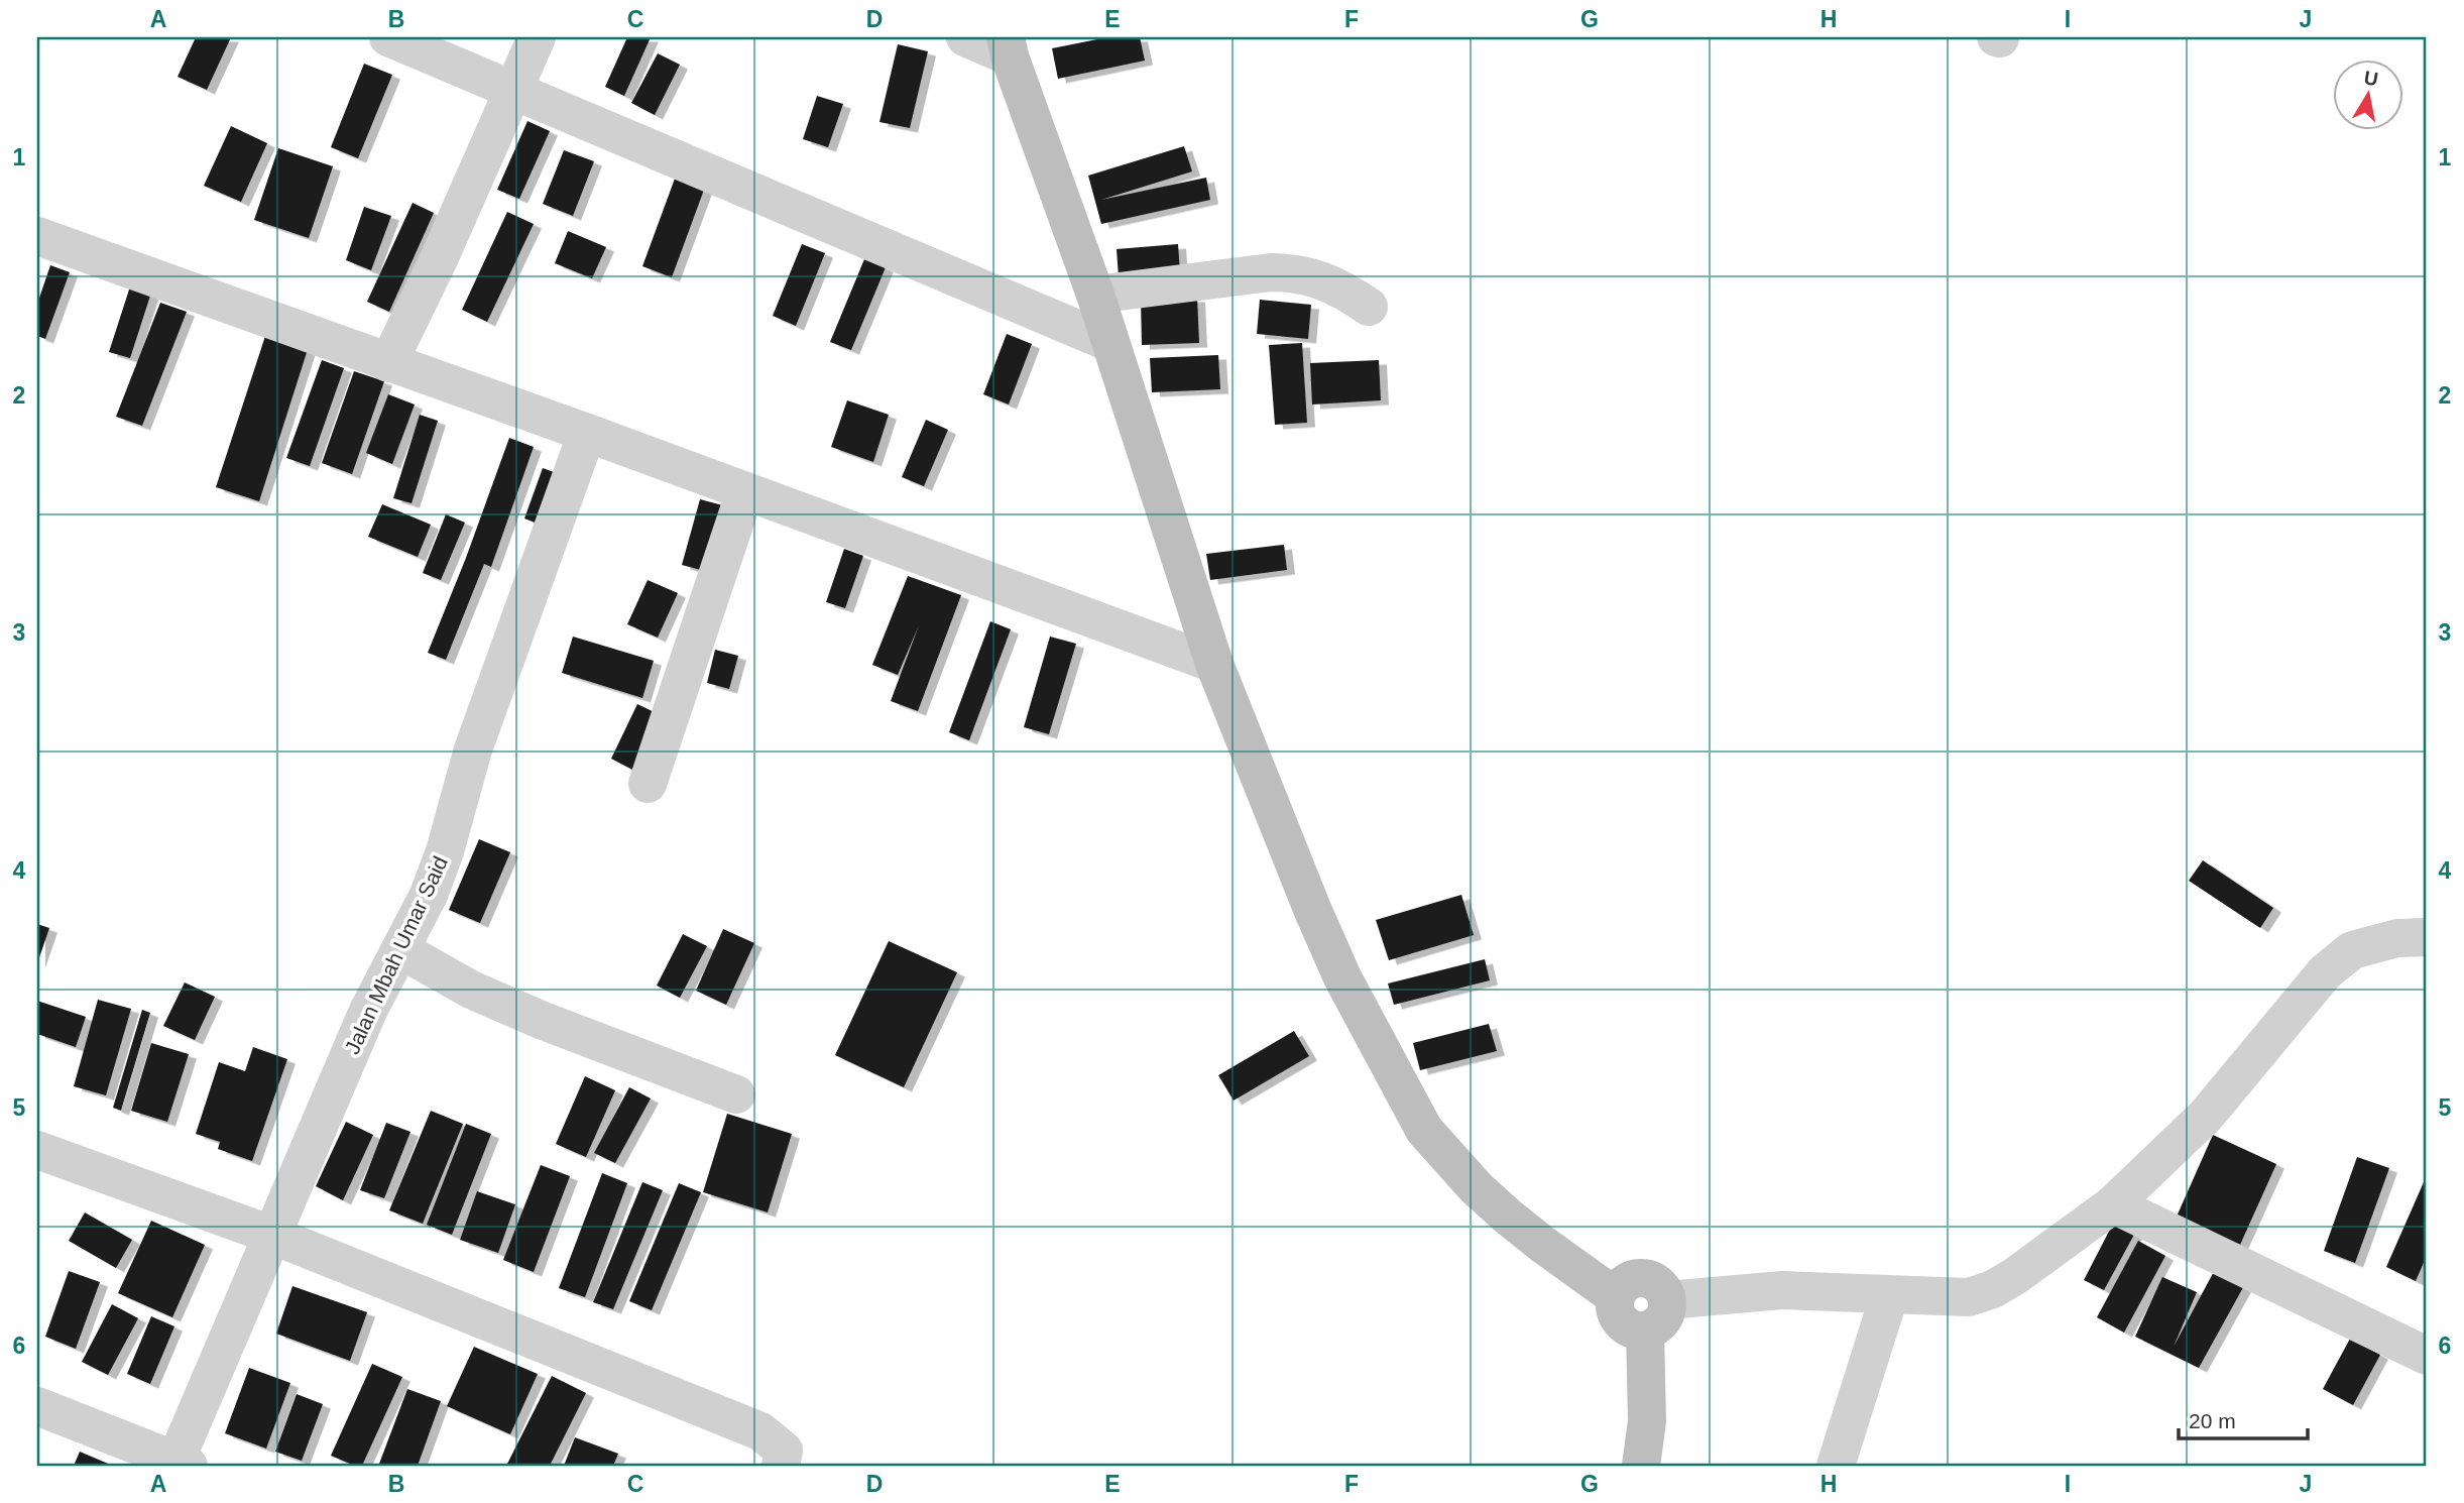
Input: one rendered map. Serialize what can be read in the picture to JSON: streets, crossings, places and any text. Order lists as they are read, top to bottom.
{
  "streets": {
    "street": ["Jalan Mbah Umar Said"]
  },
  "scale_bar": "20 m",
  "north": "top",
  "grid": {
    "columns": [
      "A",
      "B",
      "C",
      "D",
      "E",
      "F",
      "G",
      "H",
      "I",
      "J"
    ],
    "rows": [
      "1",
      "2",
      "3",
      "4",
      "5",
      "6"
    ]
  }
}
